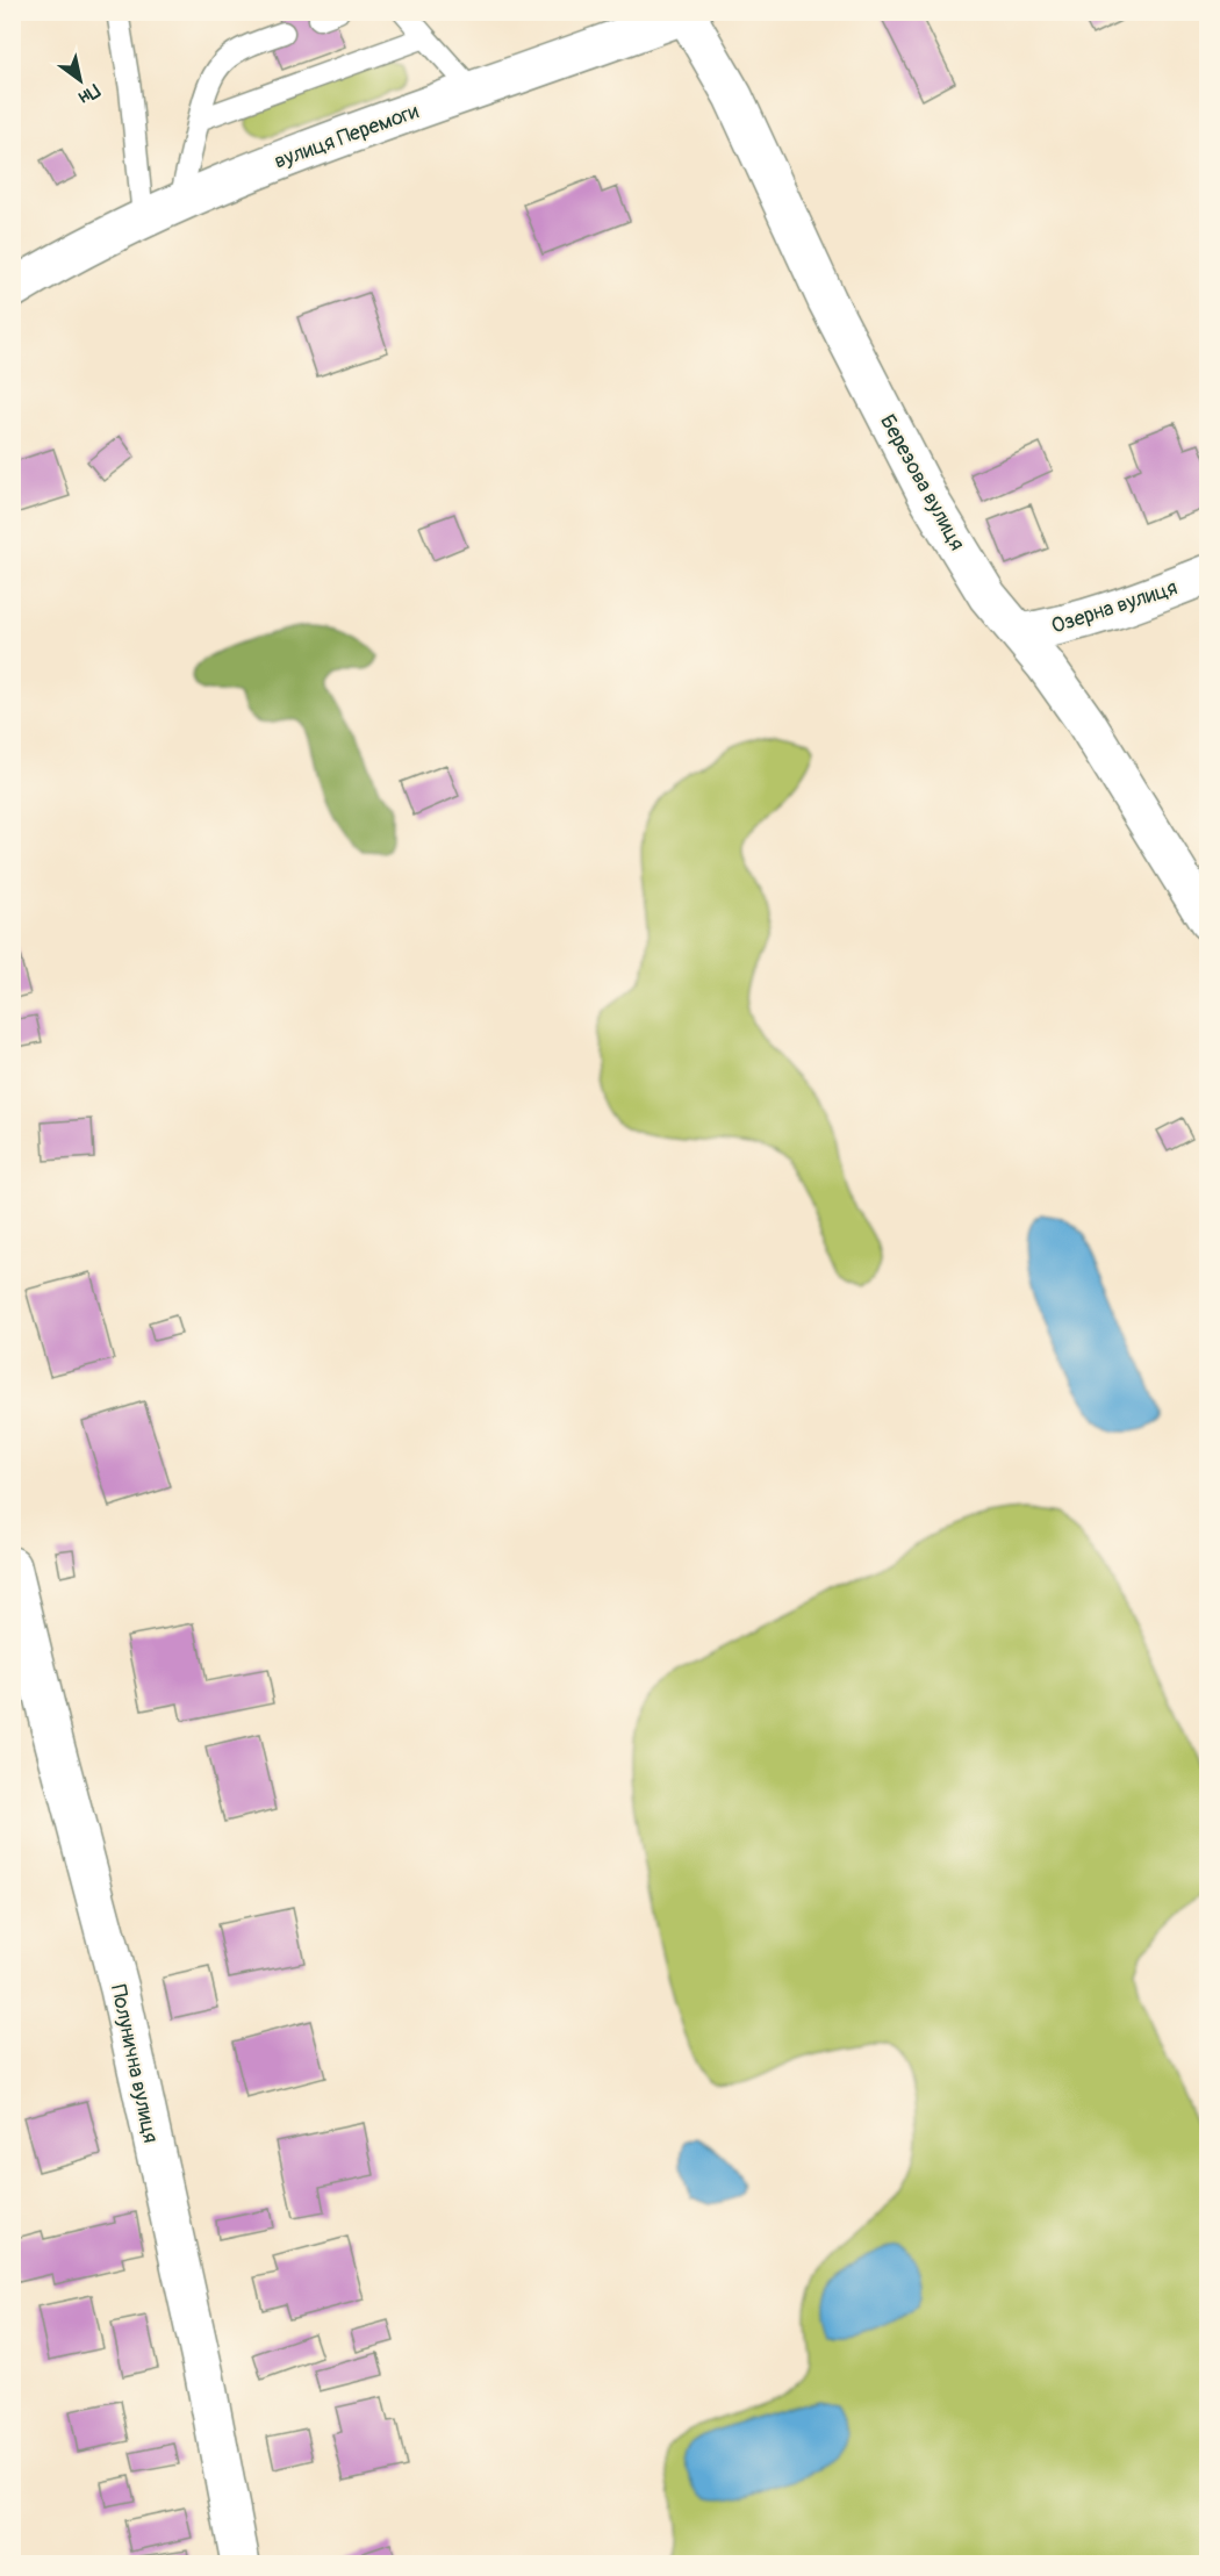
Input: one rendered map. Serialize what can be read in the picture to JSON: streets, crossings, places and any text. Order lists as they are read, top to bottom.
{
  "streets": {
    "street": [
      "вулиця Перемоги",
      "Березова вулиця",
      "Озерна вулиця",
      "Полунична вулиця"
    ]
  },
  "crossings": [
    ["вулиця Перемоги", "Березова вулиця"],
    ["Березова вулиця", "Озерна вулиця"]
  ],
  "north": "bottom right"
}
